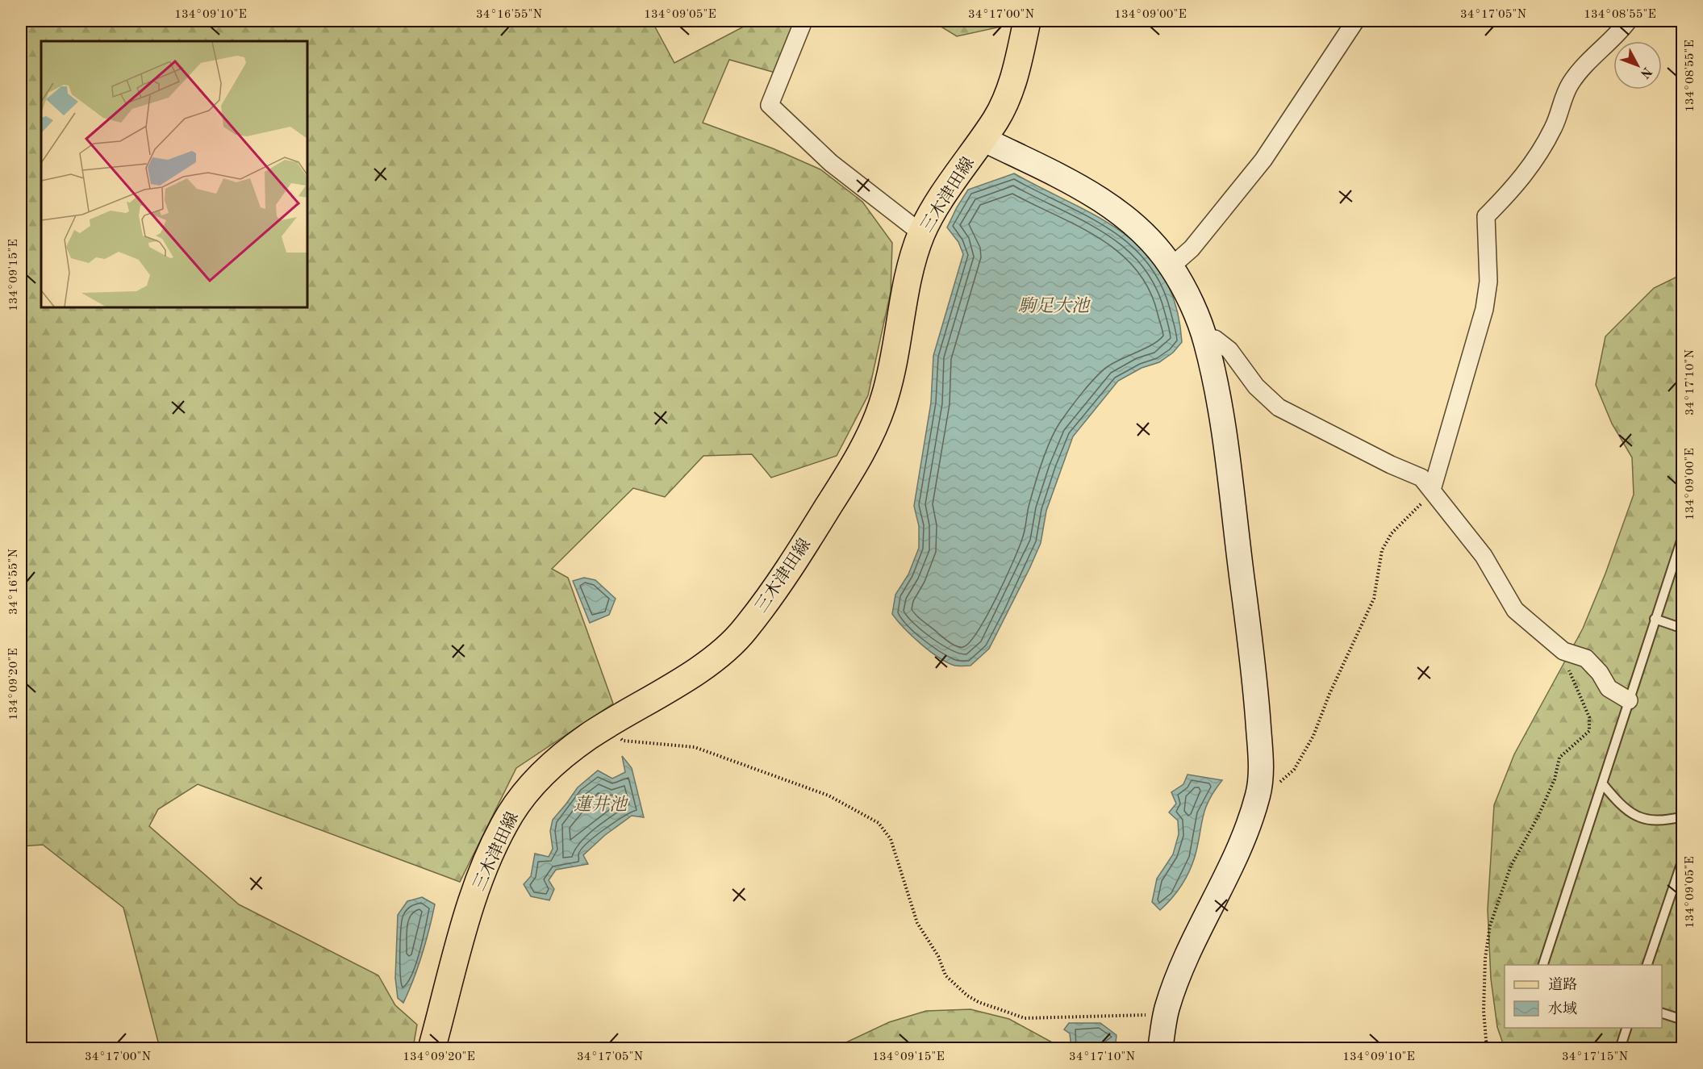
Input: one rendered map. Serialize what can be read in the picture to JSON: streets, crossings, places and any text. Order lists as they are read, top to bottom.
{
  "streets": {
    "main road": ["三木津田線"]
  },
  "water": ["駒足大池", "蓮井池"],
  "legend": ["道路", "水域"],
  "north": "bottom right",
  "coordinates": [
    "134°09'10\"E",
    "34°16'55\"N",
    "134°09'05\"E",
    "34°17'00\"N",
    "134°09'00\"E",
    "34°17'05\"N",
    "134°08'55\"E",
    "134°09'15\"E",
    "34°17'10\"N",
    "134°09'20\"E",
    "34°17'15\"N"
  ]
}
